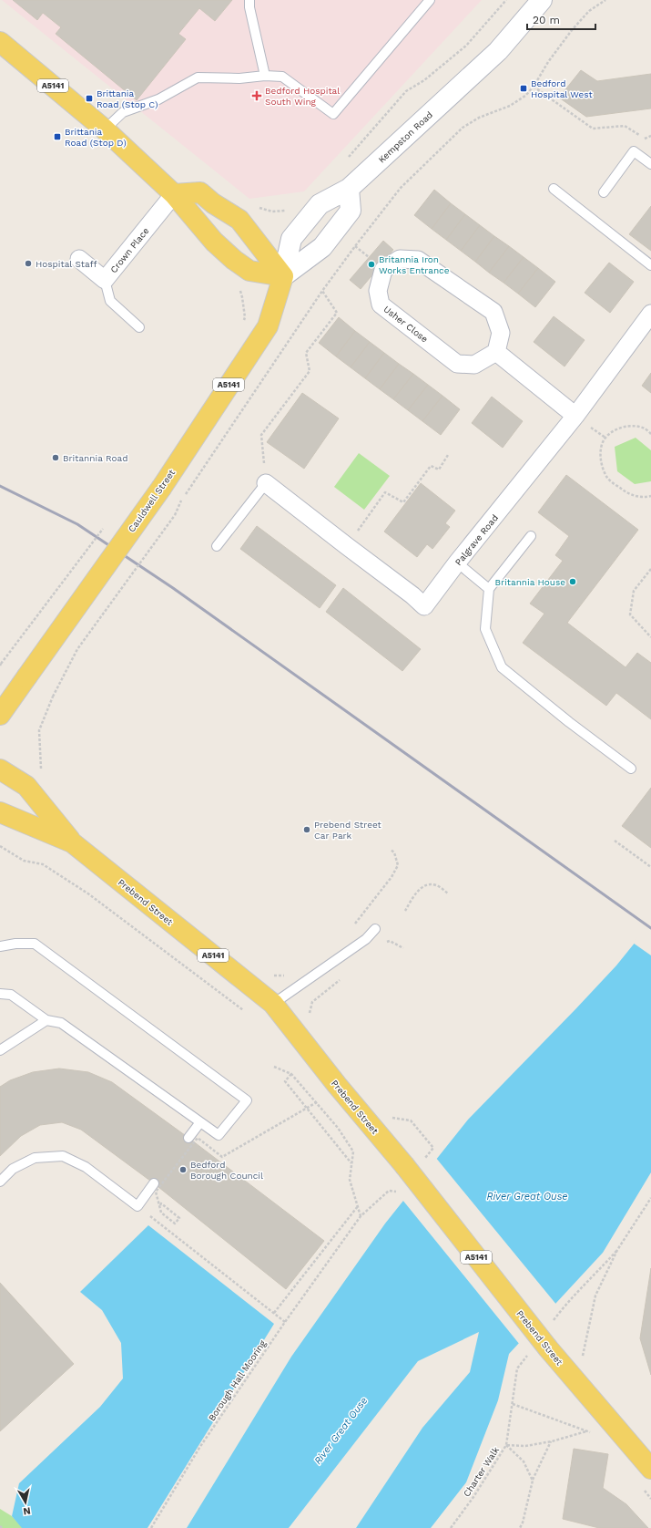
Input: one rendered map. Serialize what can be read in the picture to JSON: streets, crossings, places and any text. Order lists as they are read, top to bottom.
{
  "streets": {
    "main road": [
      "A5141",
      "Kempston Road",
      "Cauldwell Street",
      "Prebend Street"
    ],
    "street": ["Crown Place", "Usher Close", "Palgrave Road"],
    "path": ["Borough Hall Mooring", "Charter Walk"]
  },
  "crossings": [
    ["A5141", "Crown Place"],
    ["Kempston Road", "Cauldwell Street"]
  ],
  "water": ["River Great Ouse"],
  "places": {
    "transit": ["Bedford Hospital West", "Brittania Road (Stop C)", "Brittania Road (Stop D)"],
    "health": ["Bedford Hospital South Wing"],
    "other": [
      "Hospital Staff",
      "Britannia Iron Works Entrance",
      "Britannia Road",
      "Britannia House",
      "Prebend Street Car Park",
      "Bedford Borough Council"
    ]
  },
  "scale_bar": "20 m",
  "north": "bottom"
}
